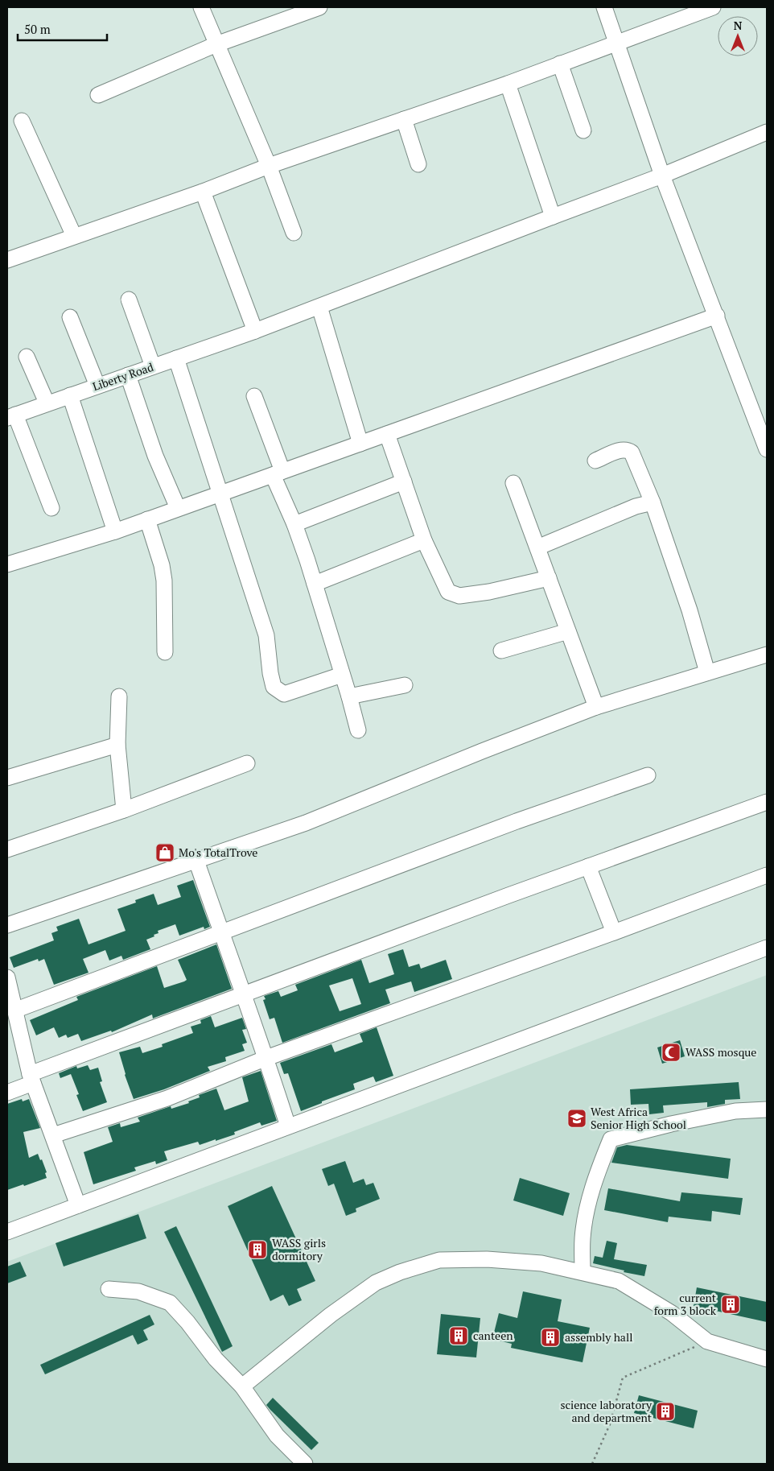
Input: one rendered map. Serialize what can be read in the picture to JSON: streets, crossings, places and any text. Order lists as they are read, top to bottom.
{
  "streets": {
    "street": ["Liberty Road"]
  },
  "places": {
    "shop": ["Mo's TotalTrove"],
    "mosque": ["WASS mosque"],
    "school or university": ["West Africa Senior High School"],
    "building": [
      "WASS girls dormitory",
      "current form 3 block",
      "canteen",
      "assembly hall",
      "science laboratory and department"
    ]
  },
  "scale_bar": "50 m",
  "north": "top"
}
